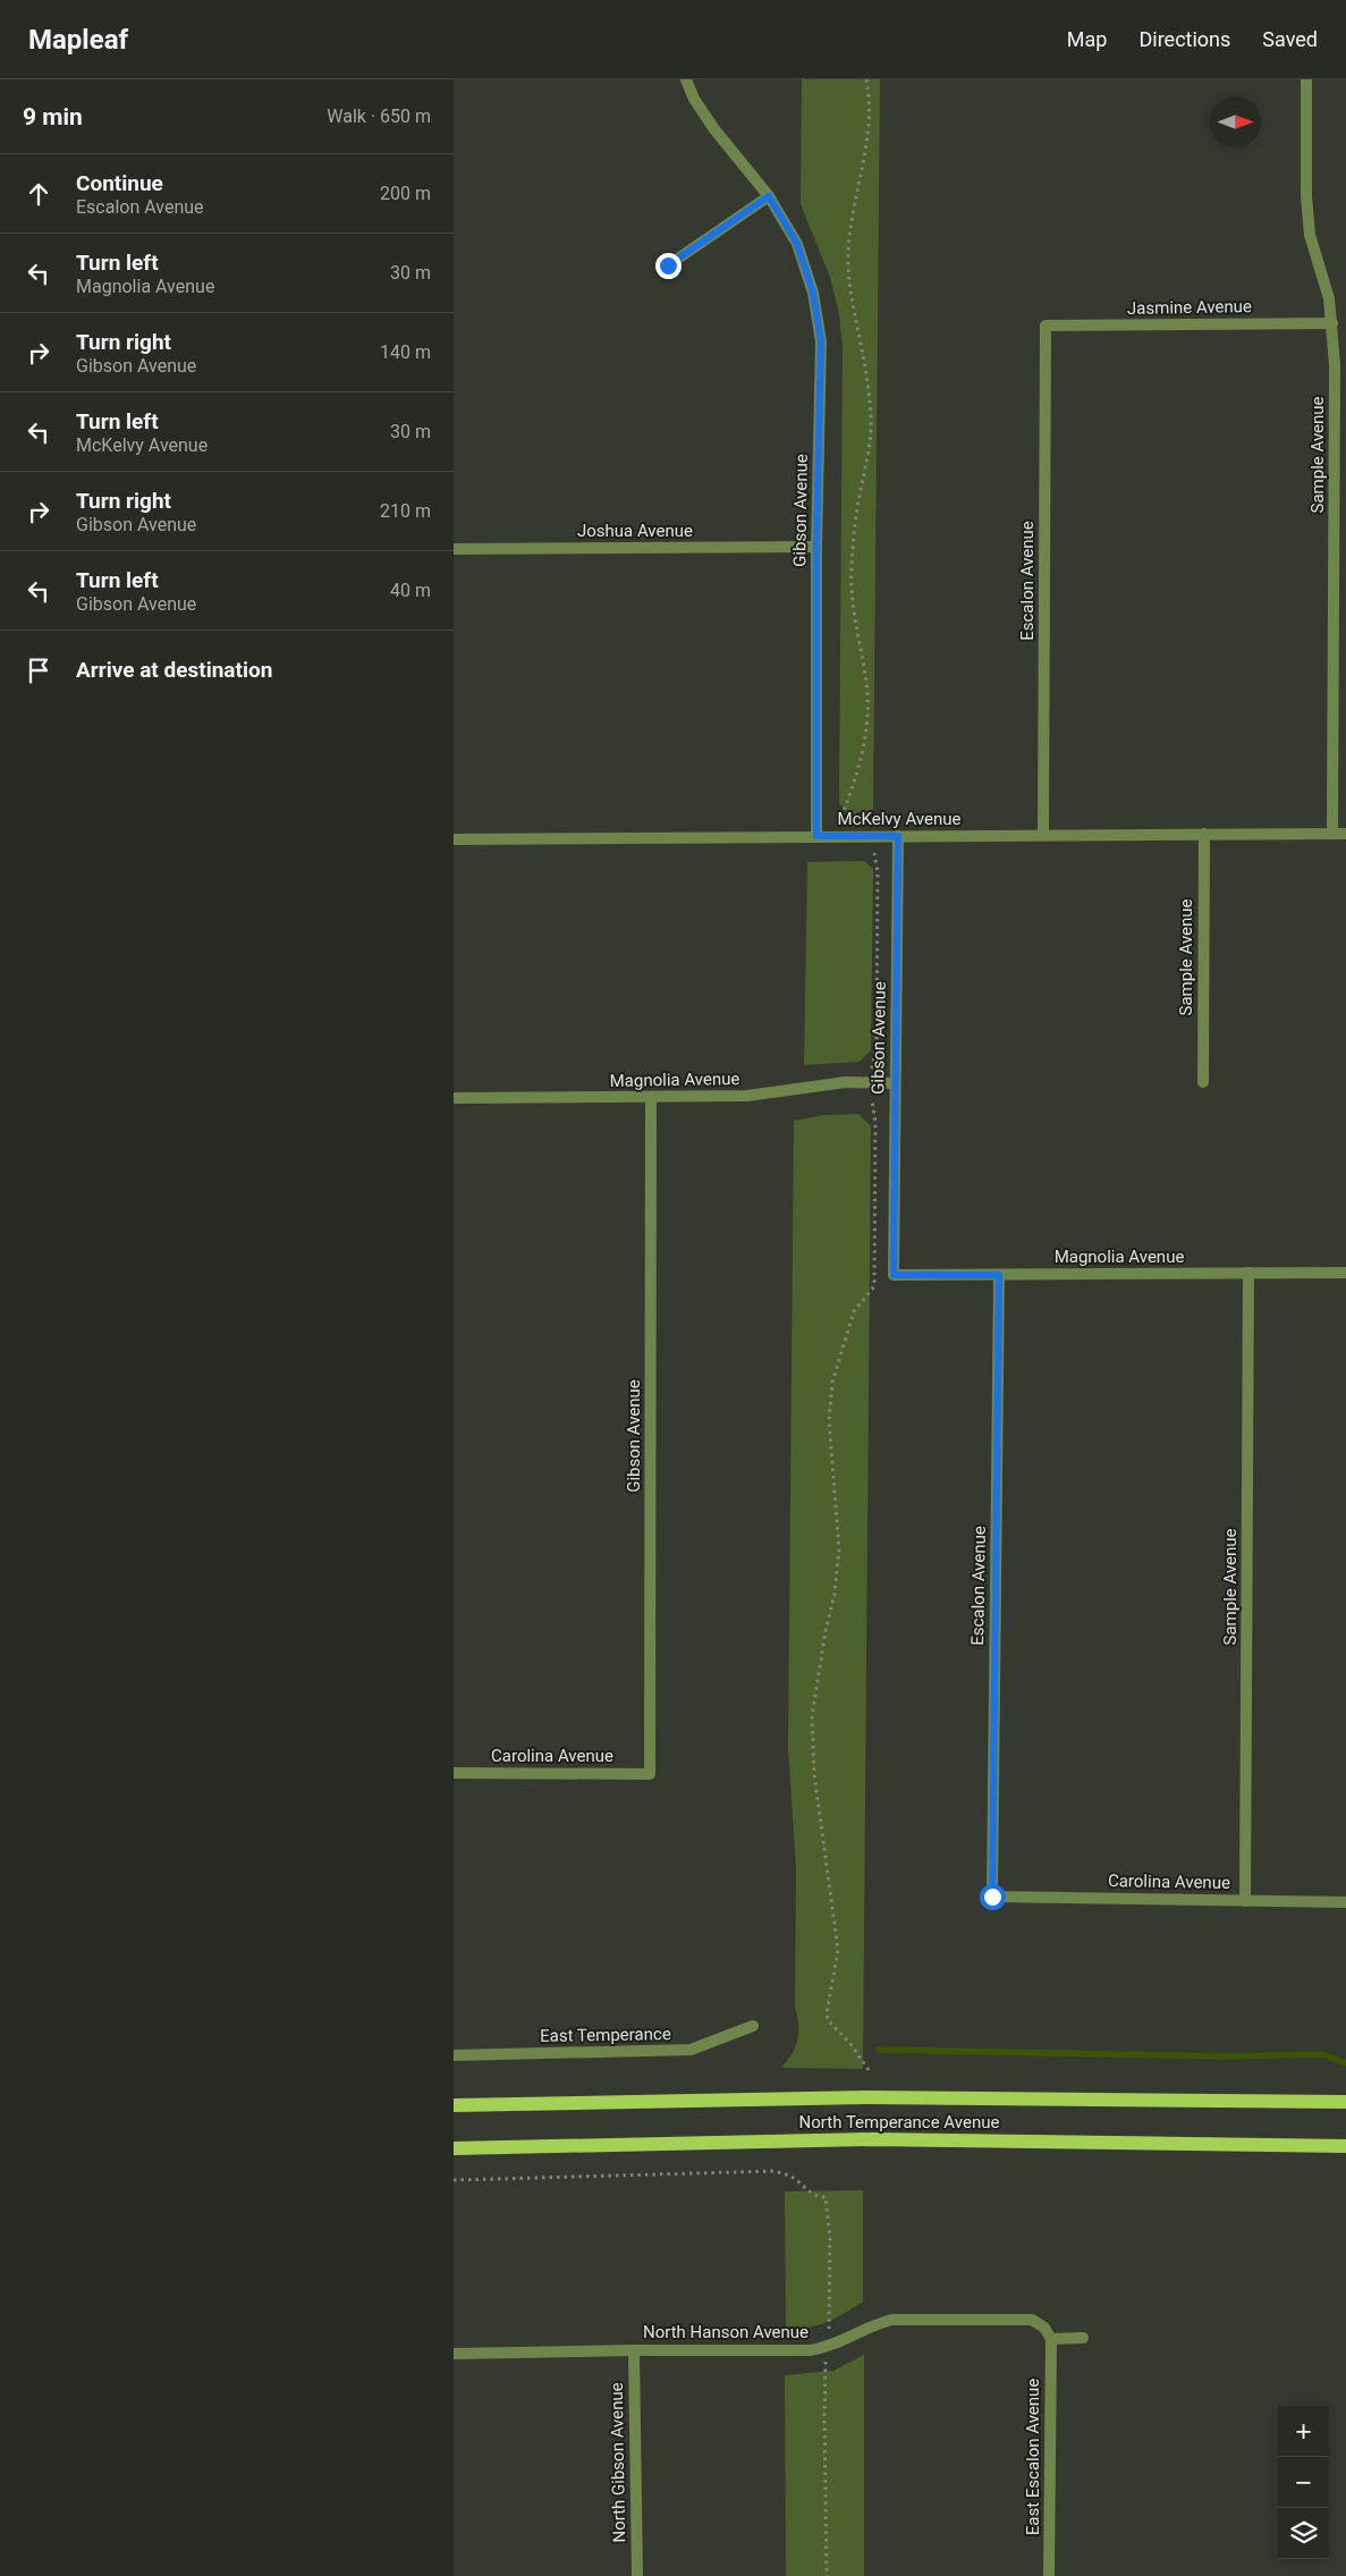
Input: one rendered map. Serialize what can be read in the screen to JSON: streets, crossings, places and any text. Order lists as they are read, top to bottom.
{
  "streets": {
    "main road": ["North Temperance Avenue"],
    "street": [
      "Jasmine Avenue",
      "Sample Avenue",
      "Gibson Avenue",
      "Joshua Avenue",
      "Escalon Avenue",
      "McKelvy Avenue",
      "Magnolia Avenue",
      "Carolina Avenue",
      "East Temperance",
      "North Hanson Avenue",
      "East Escalon Avenue",
      "North Gibson Avenue"
    ]
  },
  "crossings": [
    ["Jasmine Avenue", "Sample Avenue"],
    ["Jasmine Avenue", "Escalon Avenue"],
    ["Sample Avenue", "McKelvy Avenue"],
    ["Sample Avenue", "Magnolia Avenue"],
    ["Sample Avenue", "Carolina Avenue"],
    ["Gibson Avenue", "Joshua Avenue"],
    ["Gibson Avenue", "McKelvy Avenue"],
    ["Gibson Avenue", "Magnolia Avenue"],
    ["Gibson Avenue", "Carolina Avenue"],
    ["Escalon Avenue", "McKelvy Avenue"],
    ["Escalon Avenue", "Magnolia Avenue"],
    ["Escalon Avenue", "Carolina Avenue"],
    ["North Hanson Avenue", "East Escalon Avenue"],
    ["North Hanson Avenue", "North Gibson Avenue"]
  ],
  "north": "right",
  "page": {
    "header": "Mapleaf",
    "nav": ["Map", "Directions", "Saved"],
    "heading": ["9 min", "Walk · 650 m"],
    "list": [
      ["Continue", "Escalon Avenue", "200 m"],
      ["Turn left", "Magnolia Avenue", "30 m"],
      ["Turn right", "Gibson Avenue", "140 m"],
      ["Turn left", "McKelvy Avenue", "30 m"],
      ["Turn right", "Gibson Avenue", "210 m"],
      ["Turn left", "Gibson Avenue", "40 m"],
      "Arrive at destination"
    ],
    "map_buttons": ["+", "−"]
  }
}
